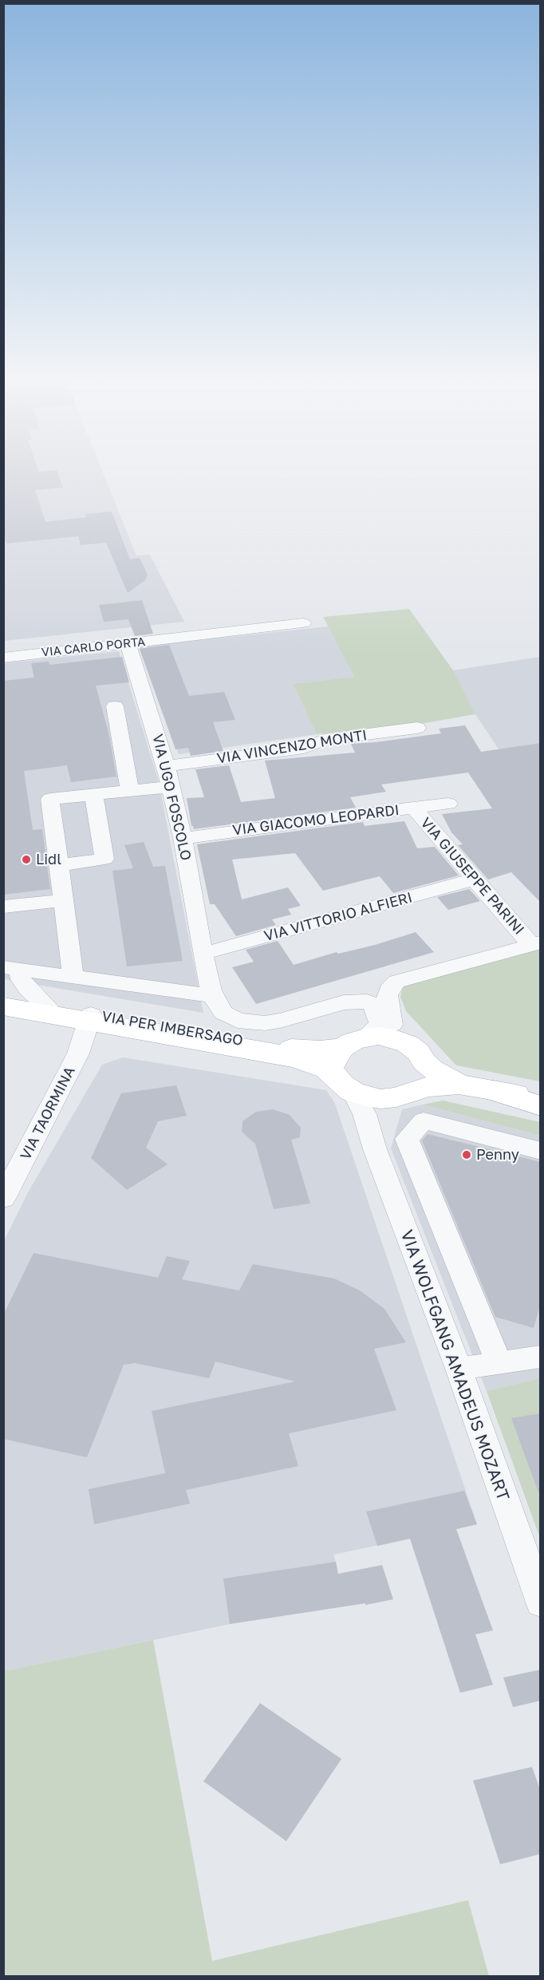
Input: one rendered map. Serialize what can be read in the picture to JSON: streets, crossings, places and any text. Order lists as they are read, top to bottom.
{
  "streets": {
    "main road": ["VIA PER IMBERSAGO"],
    "street": [
      "VIA CARLO PORTA",
      "VIA VINCENZO MONTI",
      "VIA UGO FOSCOLO",
      "VIA GIACOMO LEOPARDI",
      "VIA GIUSEPPE PARINI",
      "VIA VITTORIO ALFIERI",
      "VIA TAORMINA",
      "VIA WOLFGANG AMADEUS MOZART"
    ]
  },
  "crossings": [
    ["VIA CARLO PORTA", "VIA UGO FOSCOLO"],
    ["VIA VINCENZO MONTI", "VIA UGO FOSCOLO"],
    ["VIA UGO FOSCOLO", "VIA GIACOMO LEOPARDI"],
    ["VIA UGO FOSCOLO", "VIA VITTORIO ALFIERI"],
    ["VIA GIACOMO LEOPARDI", "VIA GIUSEPPE PARINI"],
    ["VIA GIUSEPPE PARINI", "VIA VITTORIO ALFIERI"],
    ["VIA PER IMBERSAGO", "VIA TAORMINA"],
    ["VIA PER IMBERSAGO", "VIA WOLFGANG AMADEUS MOZART"]
  ],
  "places": ["Lidl", "Penny"]
}
